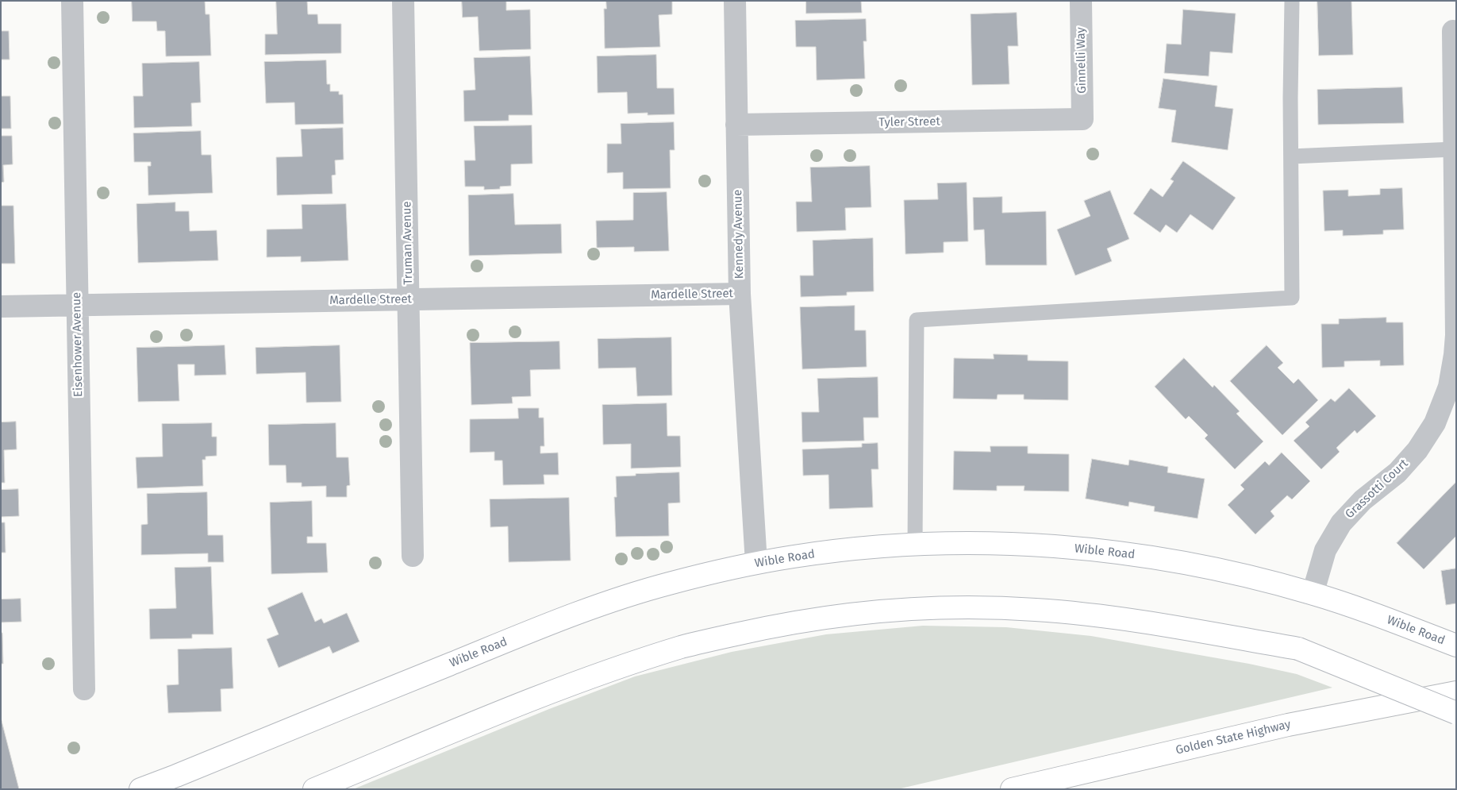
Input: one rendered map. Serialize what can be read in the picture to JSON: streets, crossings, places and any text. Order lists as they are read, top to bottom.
{
  "streets": {
    "main road": ["Wible Road", "Golden State Highway"],
    "street": [
      "Ginnelli Way",
      "Tyler Street",
      "Kennedy Avenue",
      "Truman Avenue",
      "Mardelle Street",
      "Eisenhower Avenue",
      "Grassotti Court"
    ]
  },
  "crossings": [
    ["Ginnelli Way", "Tyler Street"],
    ["Tyler Street", "Kennedy Avenue"],
    ["Kennedy Avenue", "Mardelle Street"],
    ["Kennedy Avenue", "Wible Road"],
    ["Truman Avenue", "Mardelle Street"],
    ["Mardelle Street", "Eisenhower Avenue"],
    ["Grassotti Court", "Wible Road"]
  ]
}
